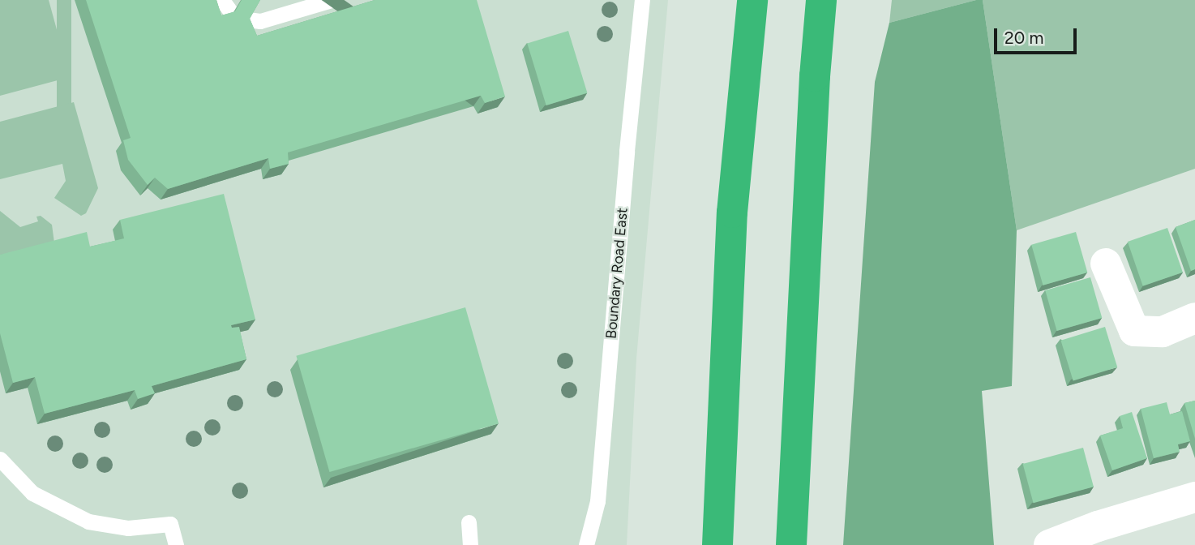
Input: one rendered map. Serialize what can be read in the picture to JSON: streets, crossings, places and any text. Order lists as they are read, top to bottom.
{
  "streets": {
    "lane": ["Boundary Road East"]
  },
  "scale_bar": "20 m"
}
